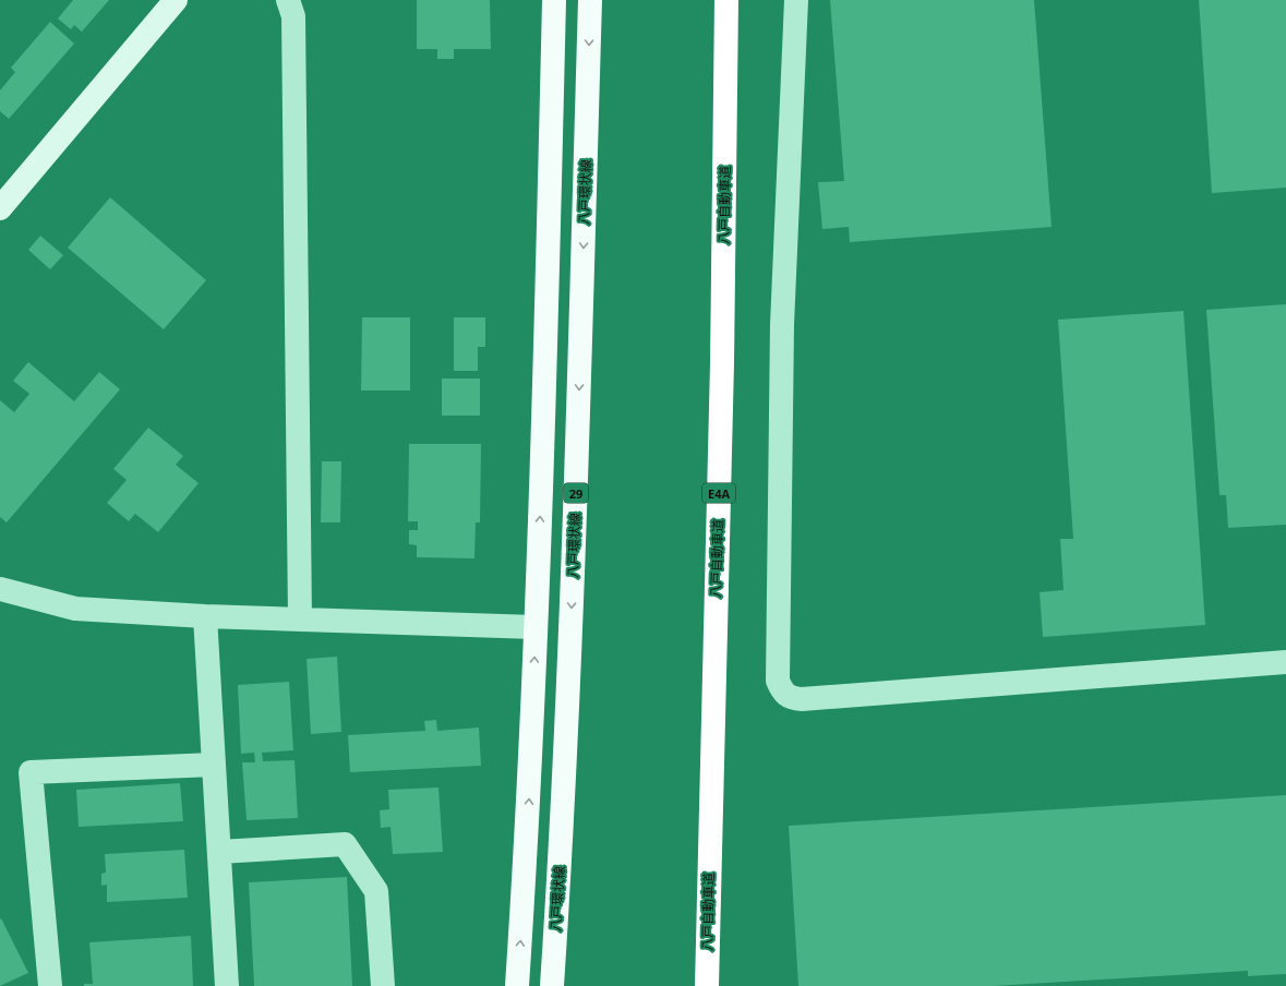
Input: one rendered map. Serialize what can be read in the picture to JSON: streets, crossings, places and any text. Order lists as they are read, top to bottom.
{
  "streets": {
    "highway": ["八戸自動車道", "E4A"],
    "main road": ["八戸環状線", "29"]
  }
}
